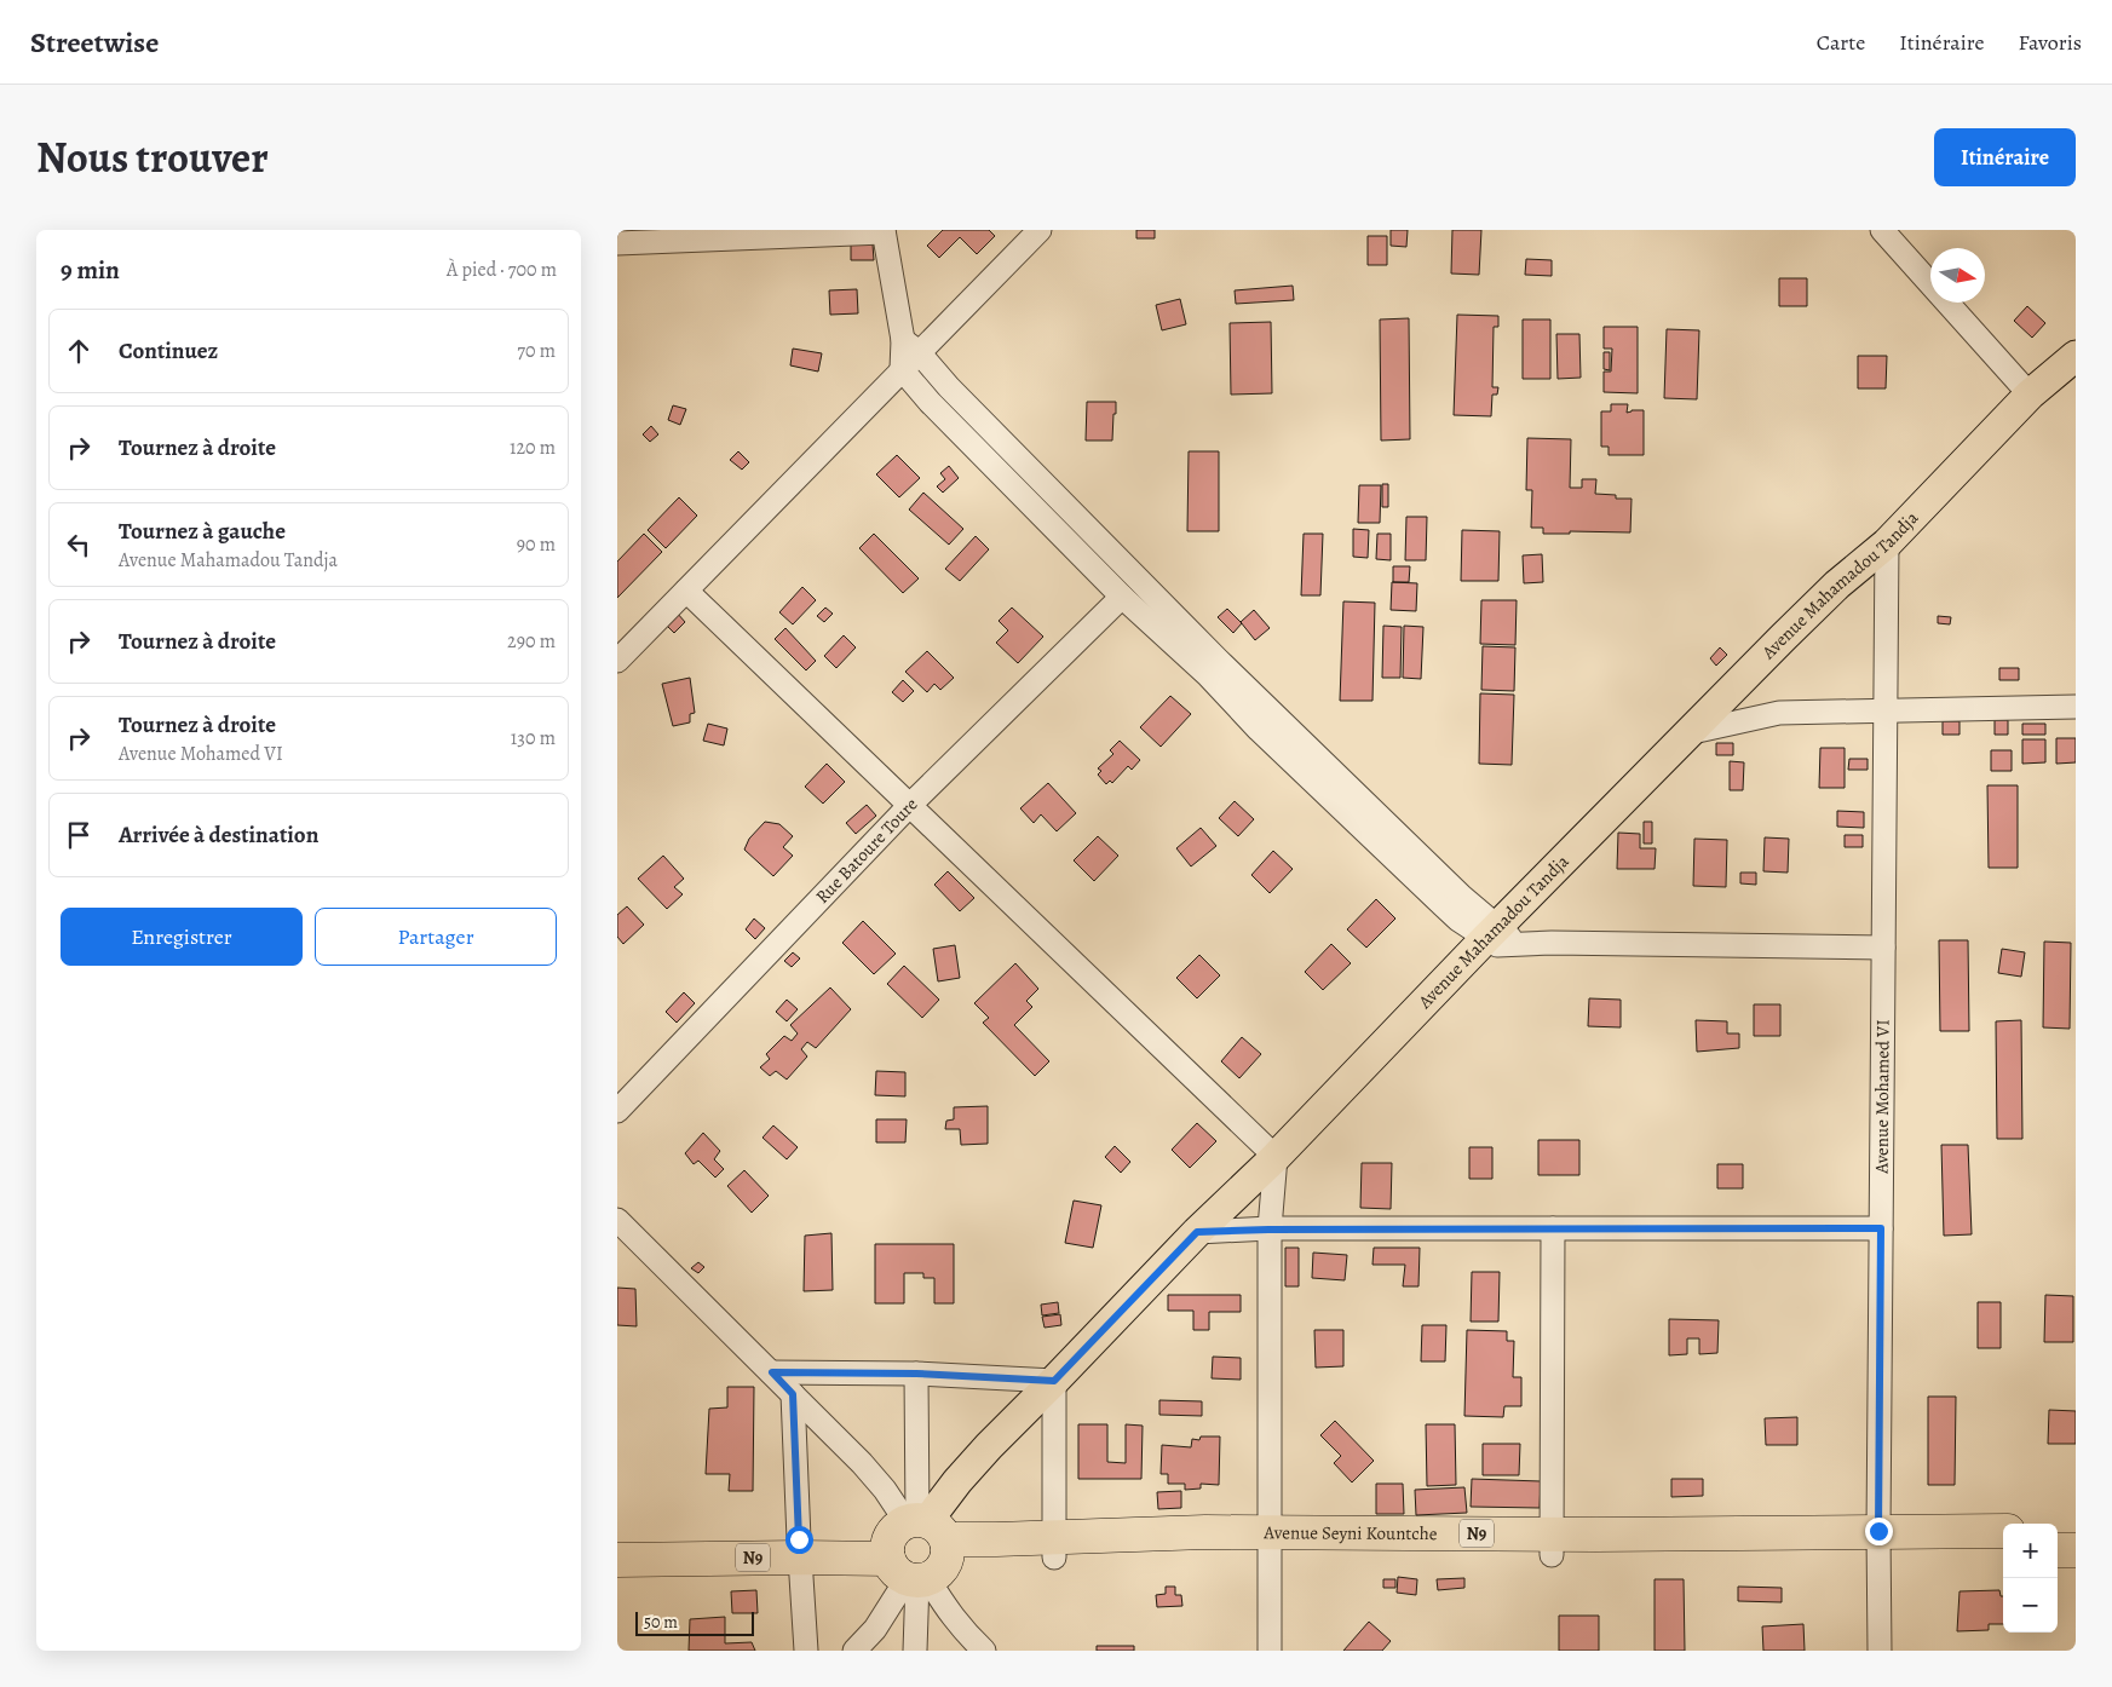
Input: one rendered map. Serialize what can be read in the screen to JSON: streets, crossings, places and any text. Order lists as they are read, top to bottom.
{
  "streets": {
    "highway": ["Avenue Seyni Kountche", "N9"],
    "main road": ["Avenue Mahamadou Tandja"],
    "street": ["Rue Batoure Toure", "Avenue Mohamed VI"]
  },
  "crossings": [
    ["Avenue Mahamadou Tandja", "Avenue Mohamed VI"],
    ["Avenue Mahamadou Tandja", "Avenue Seyni Kountche"],
    ["Avenue Mohamed VI", "Avenue Seyni Kountche"]
  ],
  "scale_bar": "50 m",
  "north": "right",
  "page": {
    "header": "Streetwise",
    "nav": ["Carte", "Itinéraire", "Favoris"],
    "title": "Nous trouver",
    "buttons": [
      "Itinéraire",
      ["Enregistrer", "Partager"]
    ],
    "heading": ["9 min", "À pied · 700 m"],
    "list": [
      ["Continuez", "70 m"],
      ["Tournez à droite", "120 m"],
      ["Tournez à gauche", "Avenue Mahamadou Tandja", "90 m"],
      ["Tournez à droite", "290 m"],
      ["Tournez à droite", "Avenue Mohamed VI", "130 m"],
      "Arrivée à destination"
    ],
    "map_buttons": ["+", "−"],
    "scale": "50 m"
  }
}
